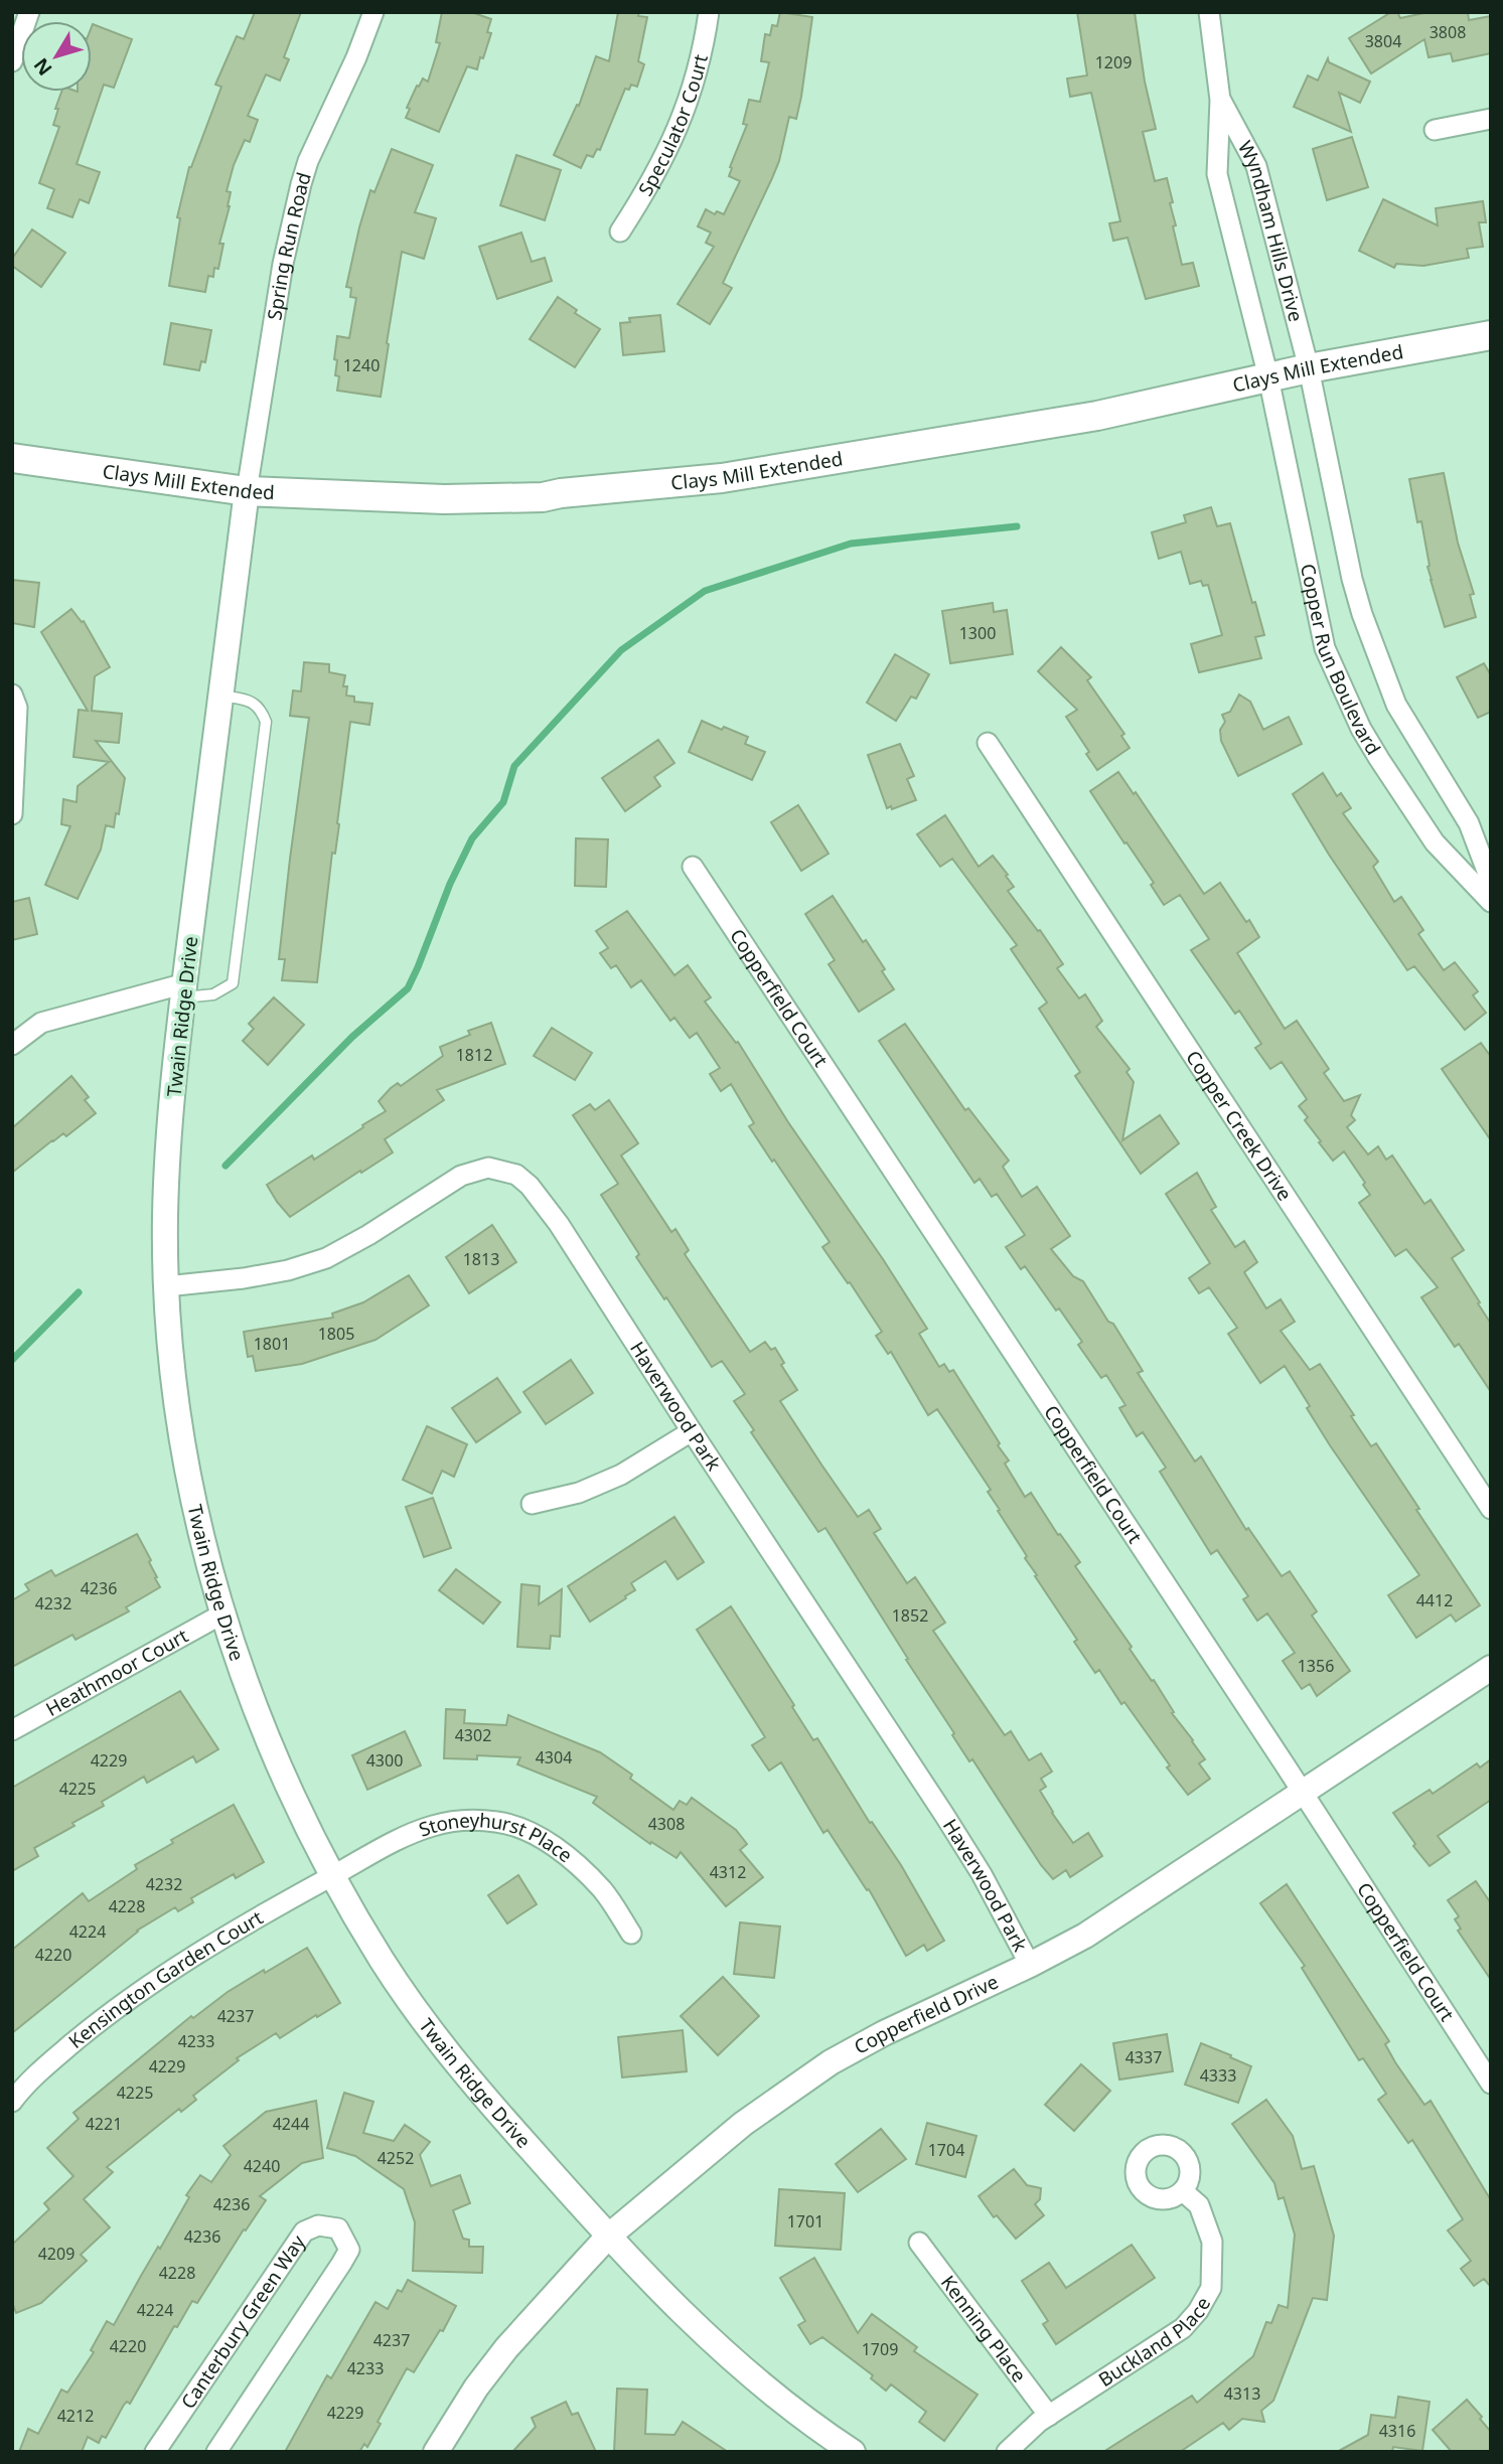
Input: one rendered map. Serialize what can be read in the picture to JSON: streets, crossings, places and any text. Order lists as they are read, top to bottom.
{
  "streets": {
    "main road": ["Clays Mill Extended"],
    "street": [
      "Speculator Court",
      "Wyndham Hills Drive",
      "Spring Run Road",
      "Copper Run Boulevard",
      "Copperfield Court",
      "Twain Ridge Drive",
      "Copper Creek Drive",
      "Haverwood Park",
      "Heathmoor Court",
      "Stoneyhurst Place",
      "Kensington Garden Court",
      "Copperfield Drive",
      "Canterbury Green Way",
      "Kenning Place",
      "Buckland Place"
    ]
  },
  "crossings": [
    ["Wyndham Hills Drive", "Clays Mill Extended"],
    ["Wyndham Hills Drive", "Copper Run Boulevard"],
    ["Spring Run Road", "Clays Mill Extended"],
    ["Spring Run Road", "Twain Ridge Drive"],
    ["Clays Mill Extended", "Copper Run Boulevard"],
    ["Clays Mill Extended", "Twain Ridge Drive"],
    ["Copperfield Court", "Copperfield Drive"],
    ["Twain Ridge Drive", "Haverwood Park"],
    ["Twain Ridge Drive", "Heathmoor Court"],
    ["Twain Ridge Drive", "Stoneyhurst Place"],
    ["Twain Ridge Drive", "Kensington Garden Court"],
    ["Twain Ridge Drive", "Copperfield Drive"],
    ["Haverwood Park", "Copperfield Drive"],
    ["Stoneyhurst Place", "Kensington Garden Court"],
    ["Kenning Place", "Buckland Place"]
  ],
  "house_numbers": [
    "3808",
    "3804",
    "1209",
    "1240",
    "1300",
    "1812",
    "1813",
    "1805",
    "1801",
    "4236",
    "4412",
    "4232",
    "1852",
    "1356",
    "4302",
    "4304",
    "4229",
    "4300",
    "4225",
    "4308",
    "4312",
    "4232",
    "4228",
    "4224",
    "4220",
    "4237",
    "4233",
    "4337",
    "4229",
    "4333",
    "4225",
    "4221",
    "4244",
    "1704",
    "4252",
    "4240",
    "4236",
    "1701",
    "4236",
    "4209",
    "4228",
    "4224",
    "4237",
    "4220",
    "1709",
    "4233",
    "4313",
    "4229",
    "4212",
    "4316"
  ],
  "north": "bottom left"
}
